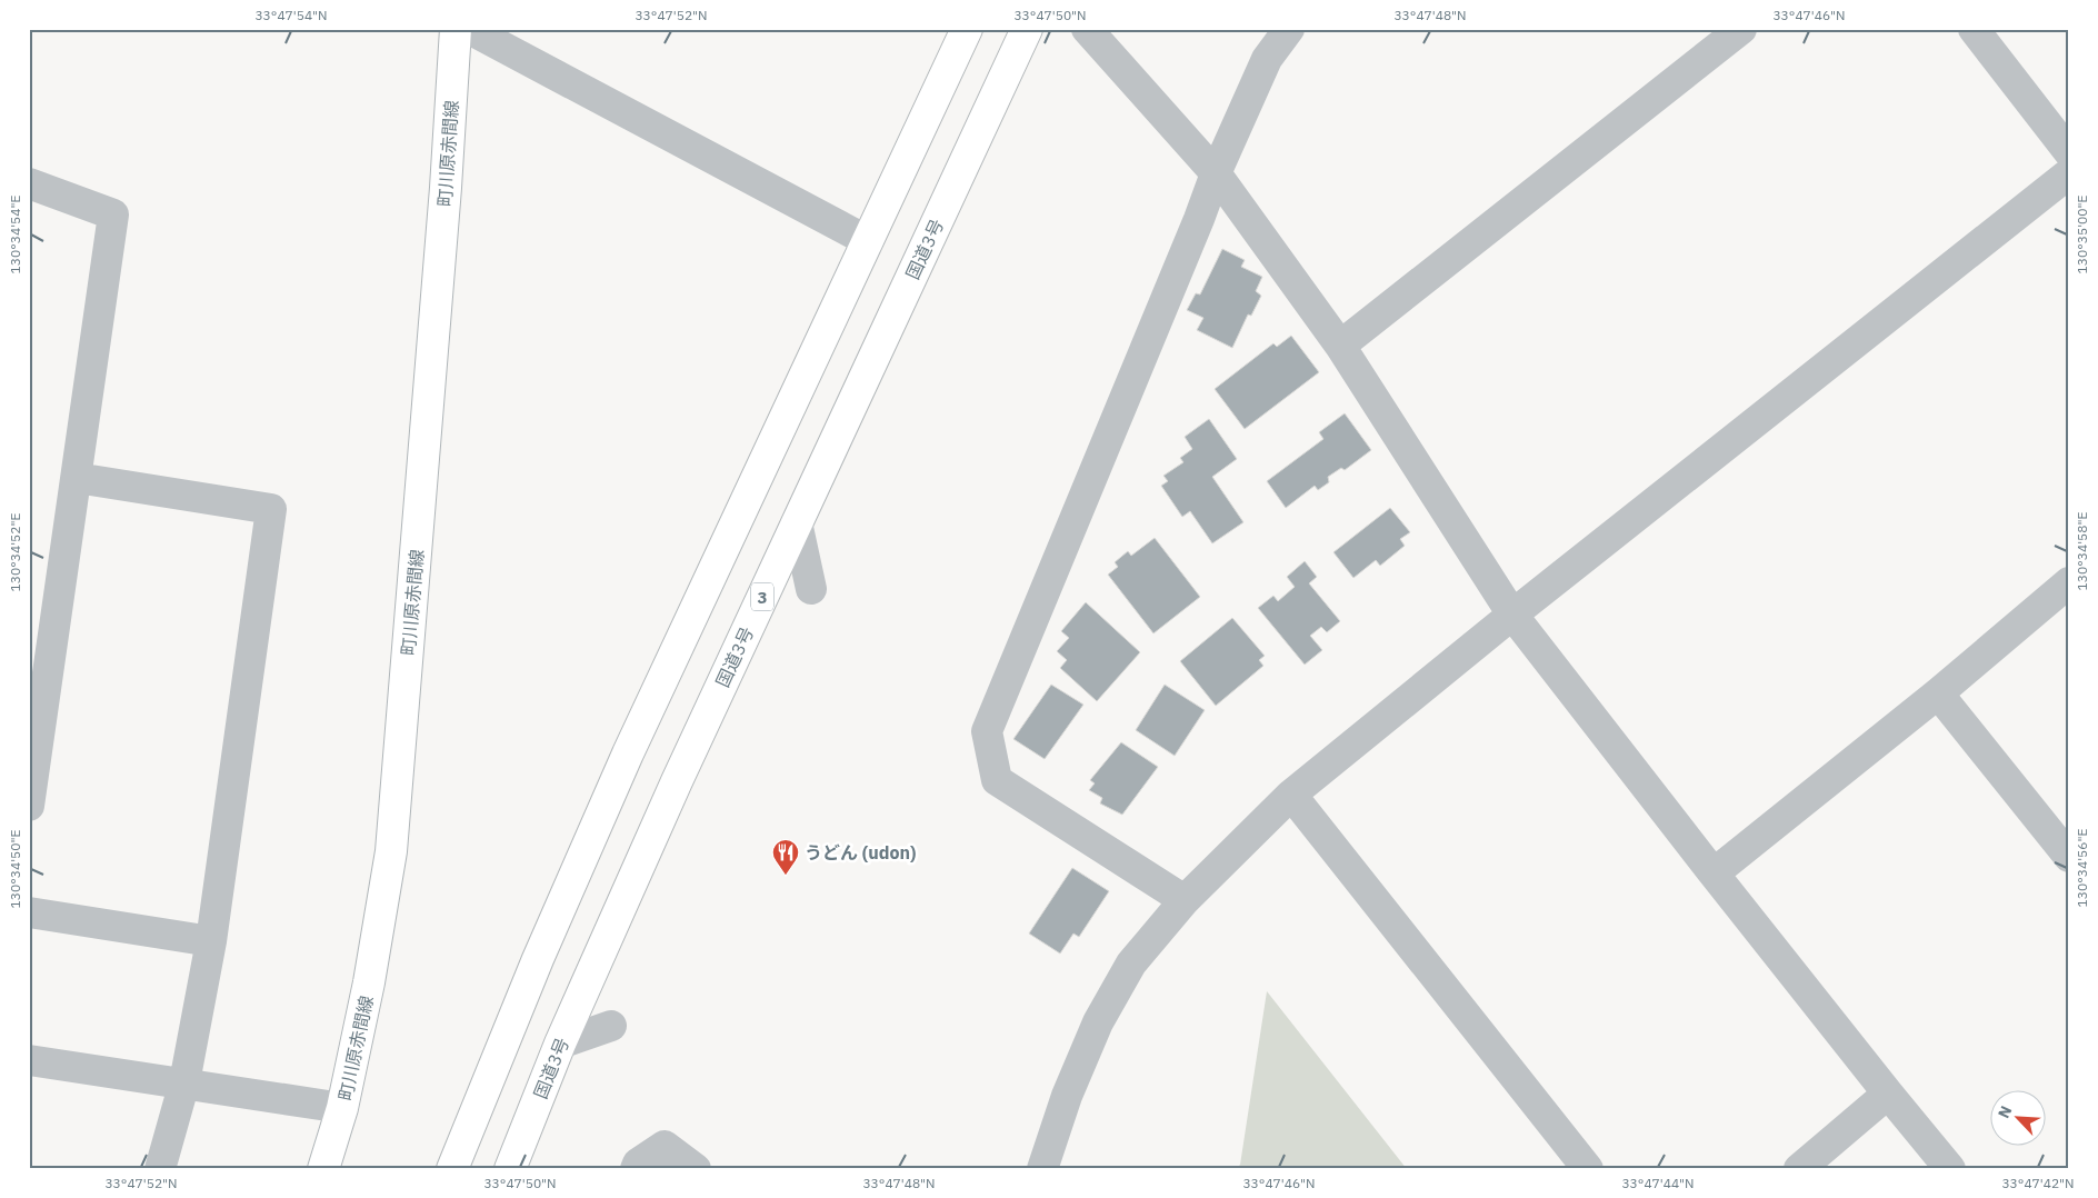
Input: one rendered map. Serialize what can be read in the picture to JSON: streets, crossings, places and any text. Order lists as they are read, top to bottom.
{
  "streets": {
    "main road": ["町川原赤間線", "国道3号", "3"]
  },
  "places": {
    "restaurant": ["うどん (udon)"]
  },
  "north": "top left",
  "coordinates": [
    "33°47'54\"N",
    "33°47'52\"N",
    "33°47'50\"N",
    "33°47'48\"N",
    "33°47'46\"N",
    "130°35'00\"E",
    "130°34'54\"E",
    "130°34'58\"E",
    "130°34'52\"E",
    "130°34'56\"E",
    "130°34'50\"E",
    "33°47'44\"N",
    "33°47'42\"N"
  ]
}
